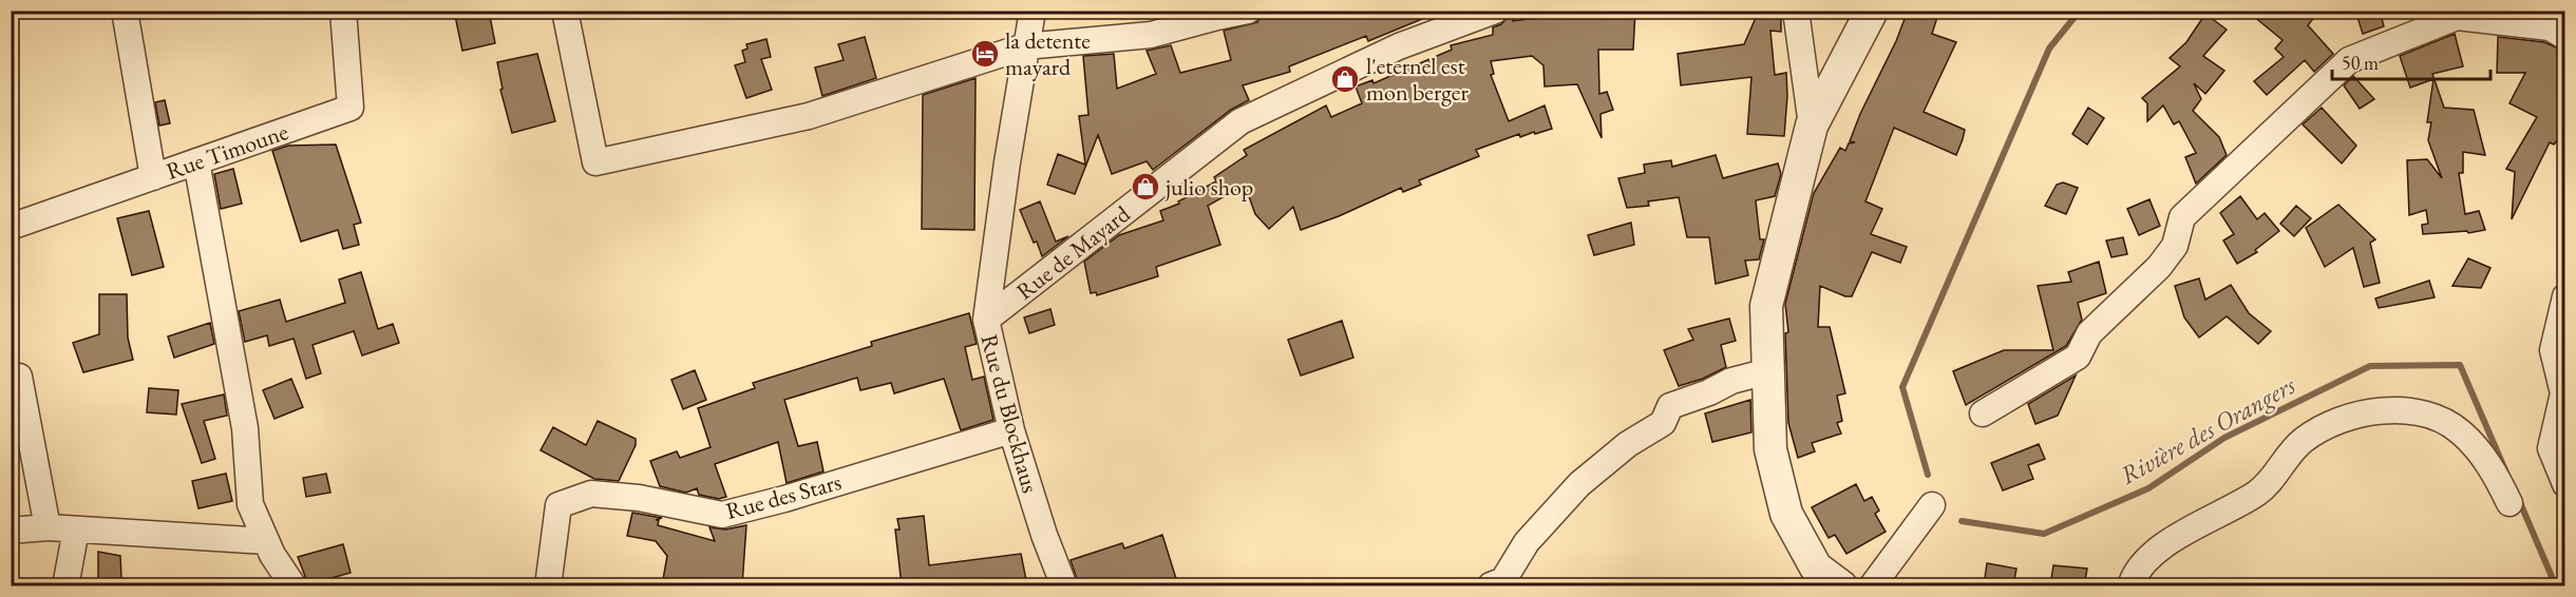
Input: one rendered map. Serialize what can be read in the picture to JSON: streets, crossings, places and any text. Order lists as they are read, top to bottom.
{
  "streets": {
    "street": [
      "Rue Timoune",
      "Rue de Mayard",
      "Rue du Blockhaus",
      "Rue des Stars"
    ]
  },
  "crossings": [
    ["Rue de Mayard", "Rue du Blockhaus"],
    ["Rue du Blockhaus", "Rue des Stars"]
  ],
  "water": ["Rivière des Orangers"],
  "places": {
    "hotel": ["la detente mayard"],
    "shop": ["l'eternel est mon berger", "julio shop"]
  },
  "scale_bar": "50 m"
}
